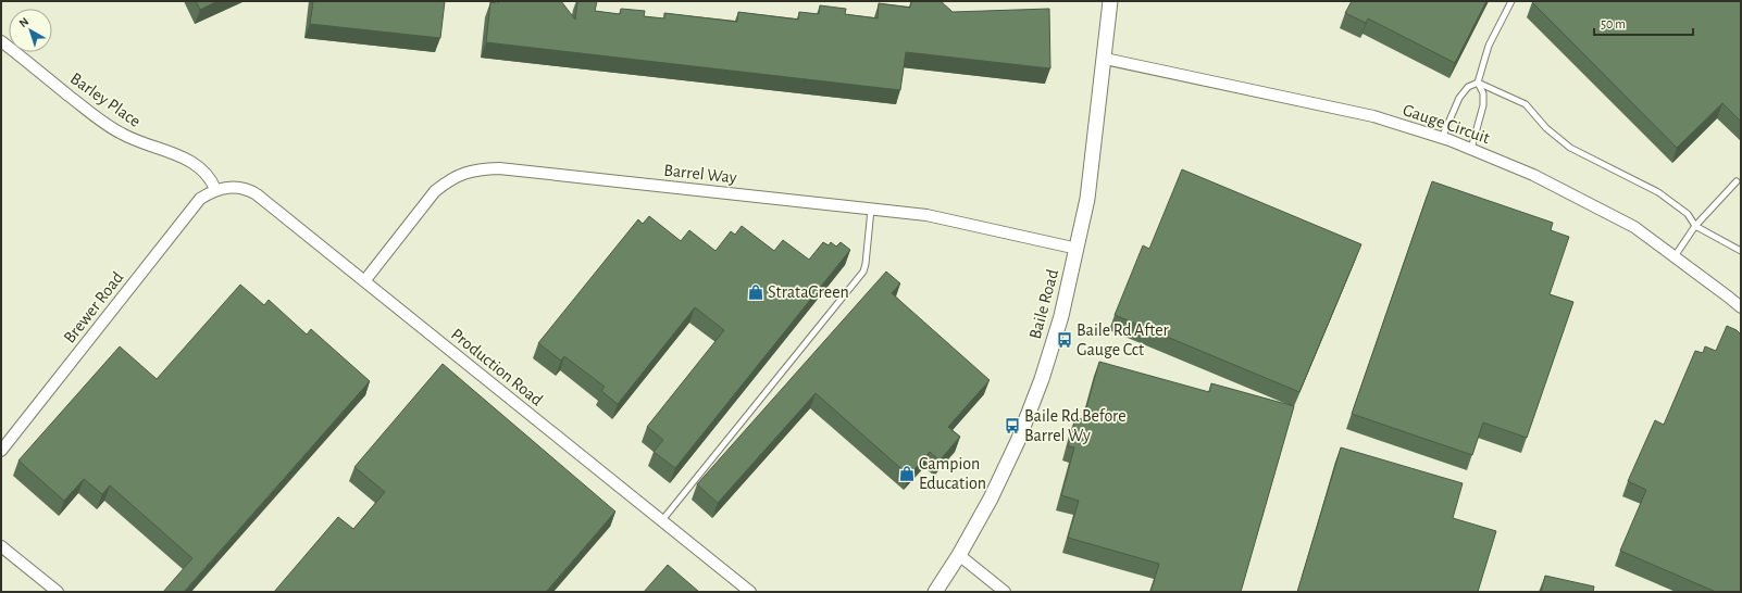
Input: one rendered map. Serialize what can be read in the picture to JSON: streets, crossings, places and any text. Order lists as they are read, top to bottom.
{
  "streets": {
    "street": [
      "Barley Place",
      "Gauge Circuit",
      "Barrel Way",
      "Baile Road",
      "Brewer Road",
      "Production Road"
    ]
  },
  "crossings": [
    ["Barley Place", "Brewer Road"],
    ["Barley Place", "Production Road"],
    ["Gauge Circuit", "Baile Road"],
    ["Barrel Way", "Baile Road"],
    ["Barrel Way", "Production Road"],
    ["Brewer Road", "Production Road"]
  ],
  "places": {
    "shop": ["StrataGreen", "Campion Education"],
    "bus stop": ["Baile Rd After Gauge Cct", "Baile Rd Before Barrel Wy"]
  },
  "scale_bar": "50 m",
  "north": "top left"
}
